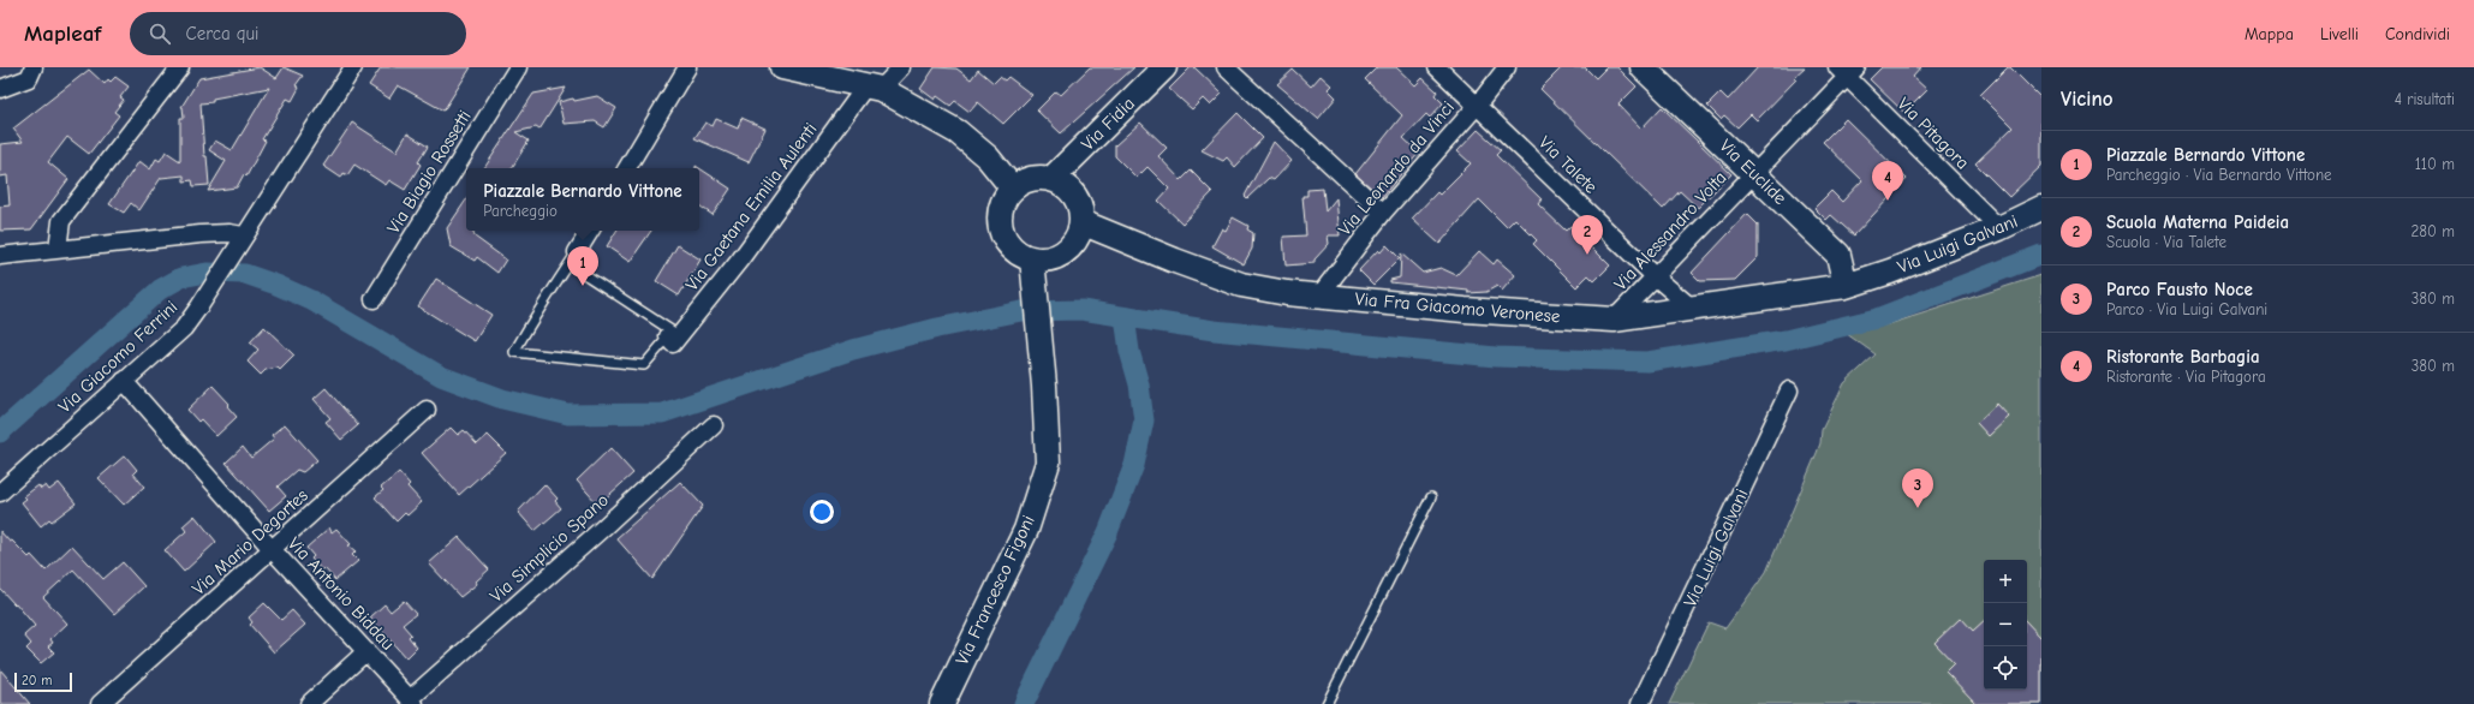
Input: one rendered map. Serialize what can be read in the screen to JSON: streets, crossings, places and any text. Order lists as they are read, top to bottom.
{
  "streets": {
    "street": [
      "Via Fidia",
      "Via Pitagora",
      "Via Talete",
      "Via Leonardo da Vinci",
      "Via Biagio Rossetti",
      "Via Euclide",
      "Via Gaetana Emilia Aulenti",
      "Via Alessandro Volta",
      "Via Luigi Galvani",
      "Via Fra Giacomo Veronese",
      "Via Giacomo Ferrini",
      "Via Mario Degortes",
      "Via Simplicio Spano",
      "Via Francesco Figoni",
      "Via Antonio Biddau"
    ]
  },
  "crossings": [
    ["Via Fidia", "Via Fra Giacomo Veronese"],
    ["Via Fidia", "Via Francesco Figoni"],
    ["Via Pitagora", "Via Alessandro Volta"],
    ["Via Pitagora", "Via Luigi Galvani"],
    ["Via Talete", "Via Leonardo da Vinci"],
    ["Via Talete", "Via Alessandro Volta"],
    ["Via Talete", "Via Fra Giacomo Veronese"],
    ["Via Leonardo da Vinci", "Via Fra Giacomo Veronese"],
    ["Via Euclide", "Via Alessandro Volta"],
    ["Via Euclide", "Via Luigi Galvani"],
    ["Via Euclide", "Via Fra Giacomo Veronese"],
    ["Via Alessandro Volta", "Via Fra Giacomo Veronese"],
    ["Via Luigi Galvani", "Via Fra Giacomo Veronese"],
    ["Via Fra Giacomo Veronese", "Via Francesco Figoni"],
    ["Via Giacomo Ferrini", "Via Antonio Biddau"],
    ["Via Mario Degortes", "Via Antonio Biddau"],
    ["Via Simplicio Spano", "Via Antonio Biddau"]
  ],
  "scale_bar": "20 m",
  "page": {
    "header": "Mapleaf",
    "search": "Cerca qui",
    "nav": ["Mappa", "Livelli", "Condividi"],
    "heading": ["Vicino", "4 risultati"],
    "list": [
      {
        "mark": "1",
        "name": "Piazzale Bernardo Vittone",
        "note": "Parcheggio · Via Bernardo Vittone",
        "value": "110 m"
      },
      {
        "mark": "2",
        "name": "Scuola Materna Paideia",
        "note": "Scuola · Via Talete",
        "value": "280 m"
      },
      {
        "mark": "3",
        "name": "Parco Fausto Noce",
        "note": "Parco · Via Luigi Galvani",
        "value": "380 m"
      },
      {
        "mark": "4",
        "name": "Ristorante Barbagia",
        "note": "Ristorante · Via Pitagora",
        "value": "380 m"
      }
    ],
    "pins": [
      "4",
      "2",
      "1",
      "3"
    ],
    "popup": ["Piazzale Bernardo Vittone", "Parcheggio"],
    "map_buttons": ["+", "−"],
    "scale": "20 m"
  }
}
